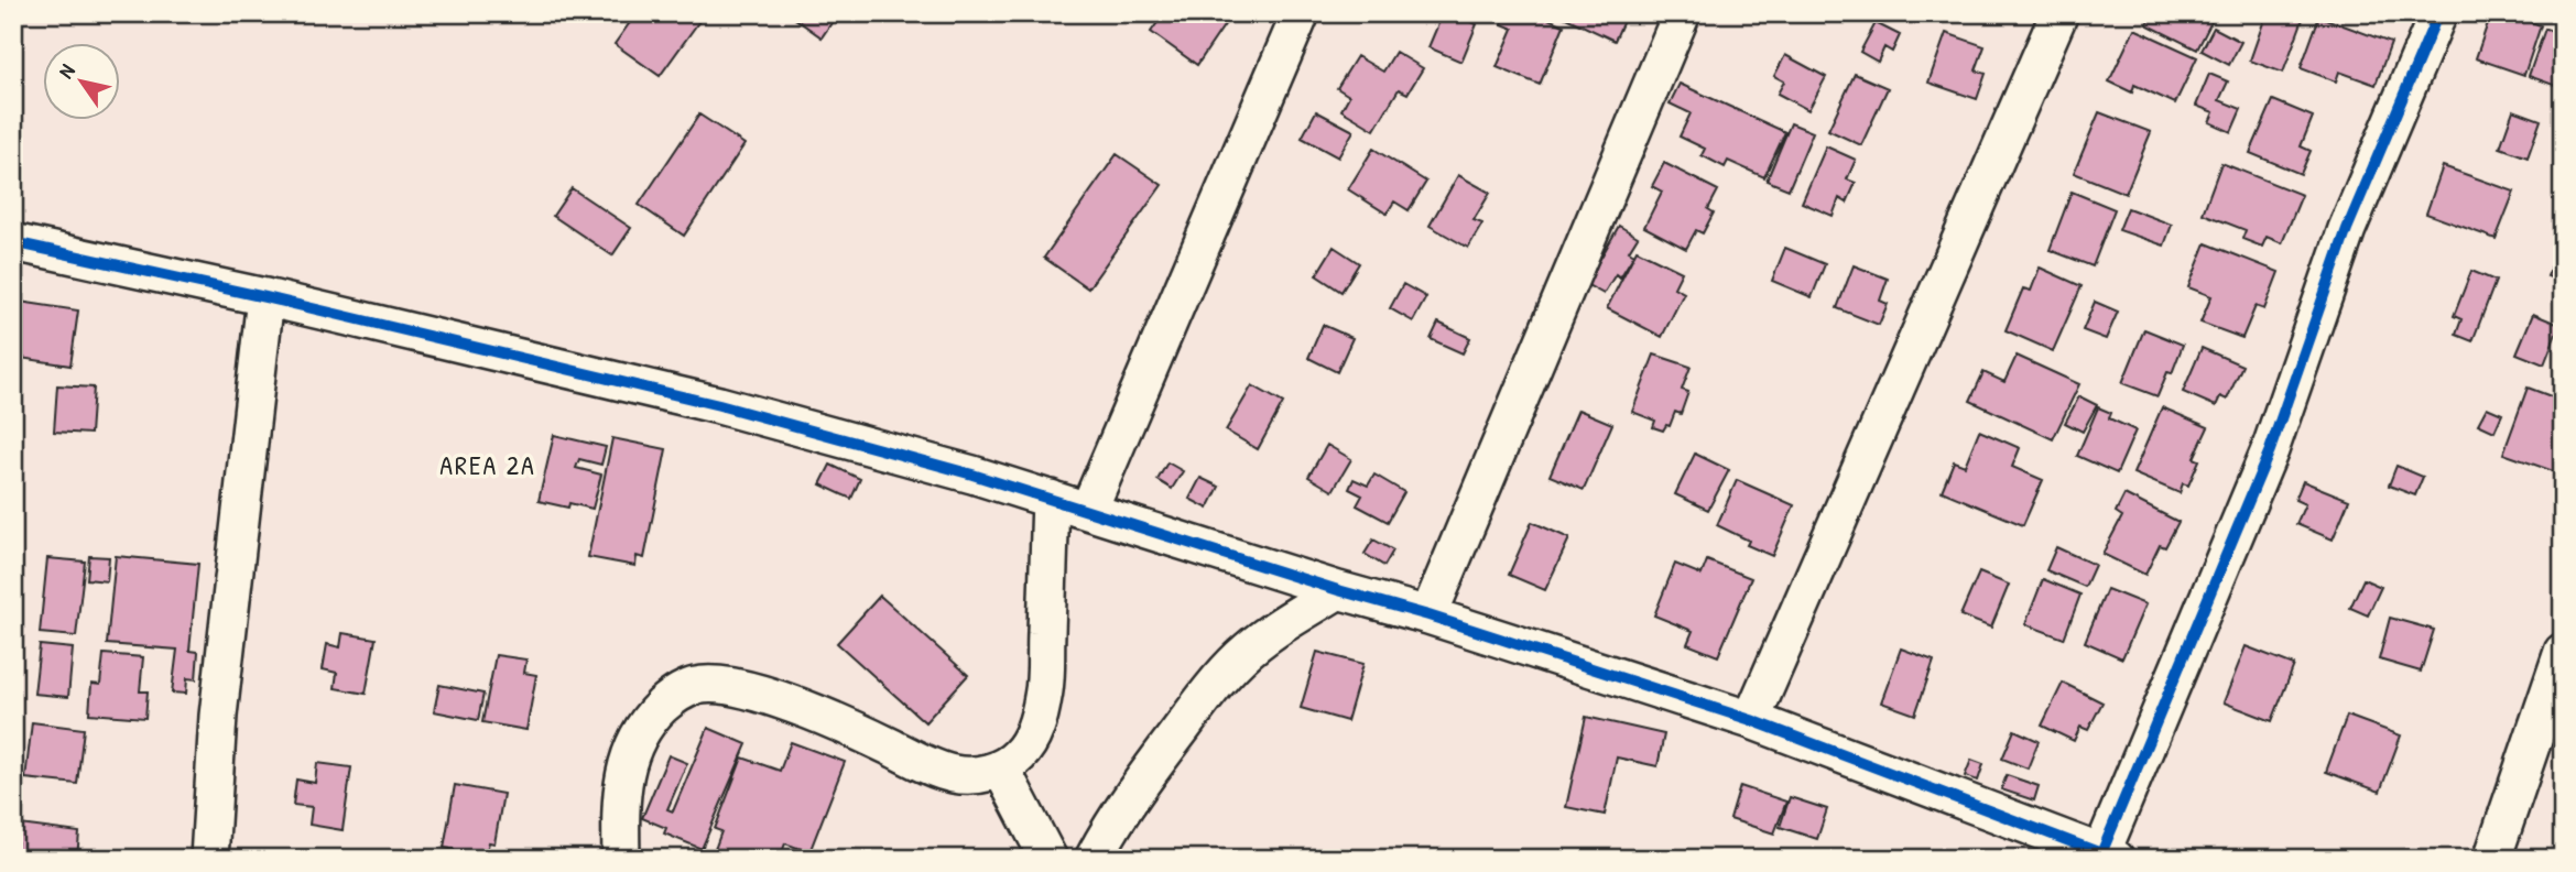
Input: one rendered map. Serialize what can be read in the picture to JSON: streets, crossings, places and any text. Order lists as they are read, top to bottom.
{
  "districts": ["AREA 2A"],
  "north": "top left"
}
